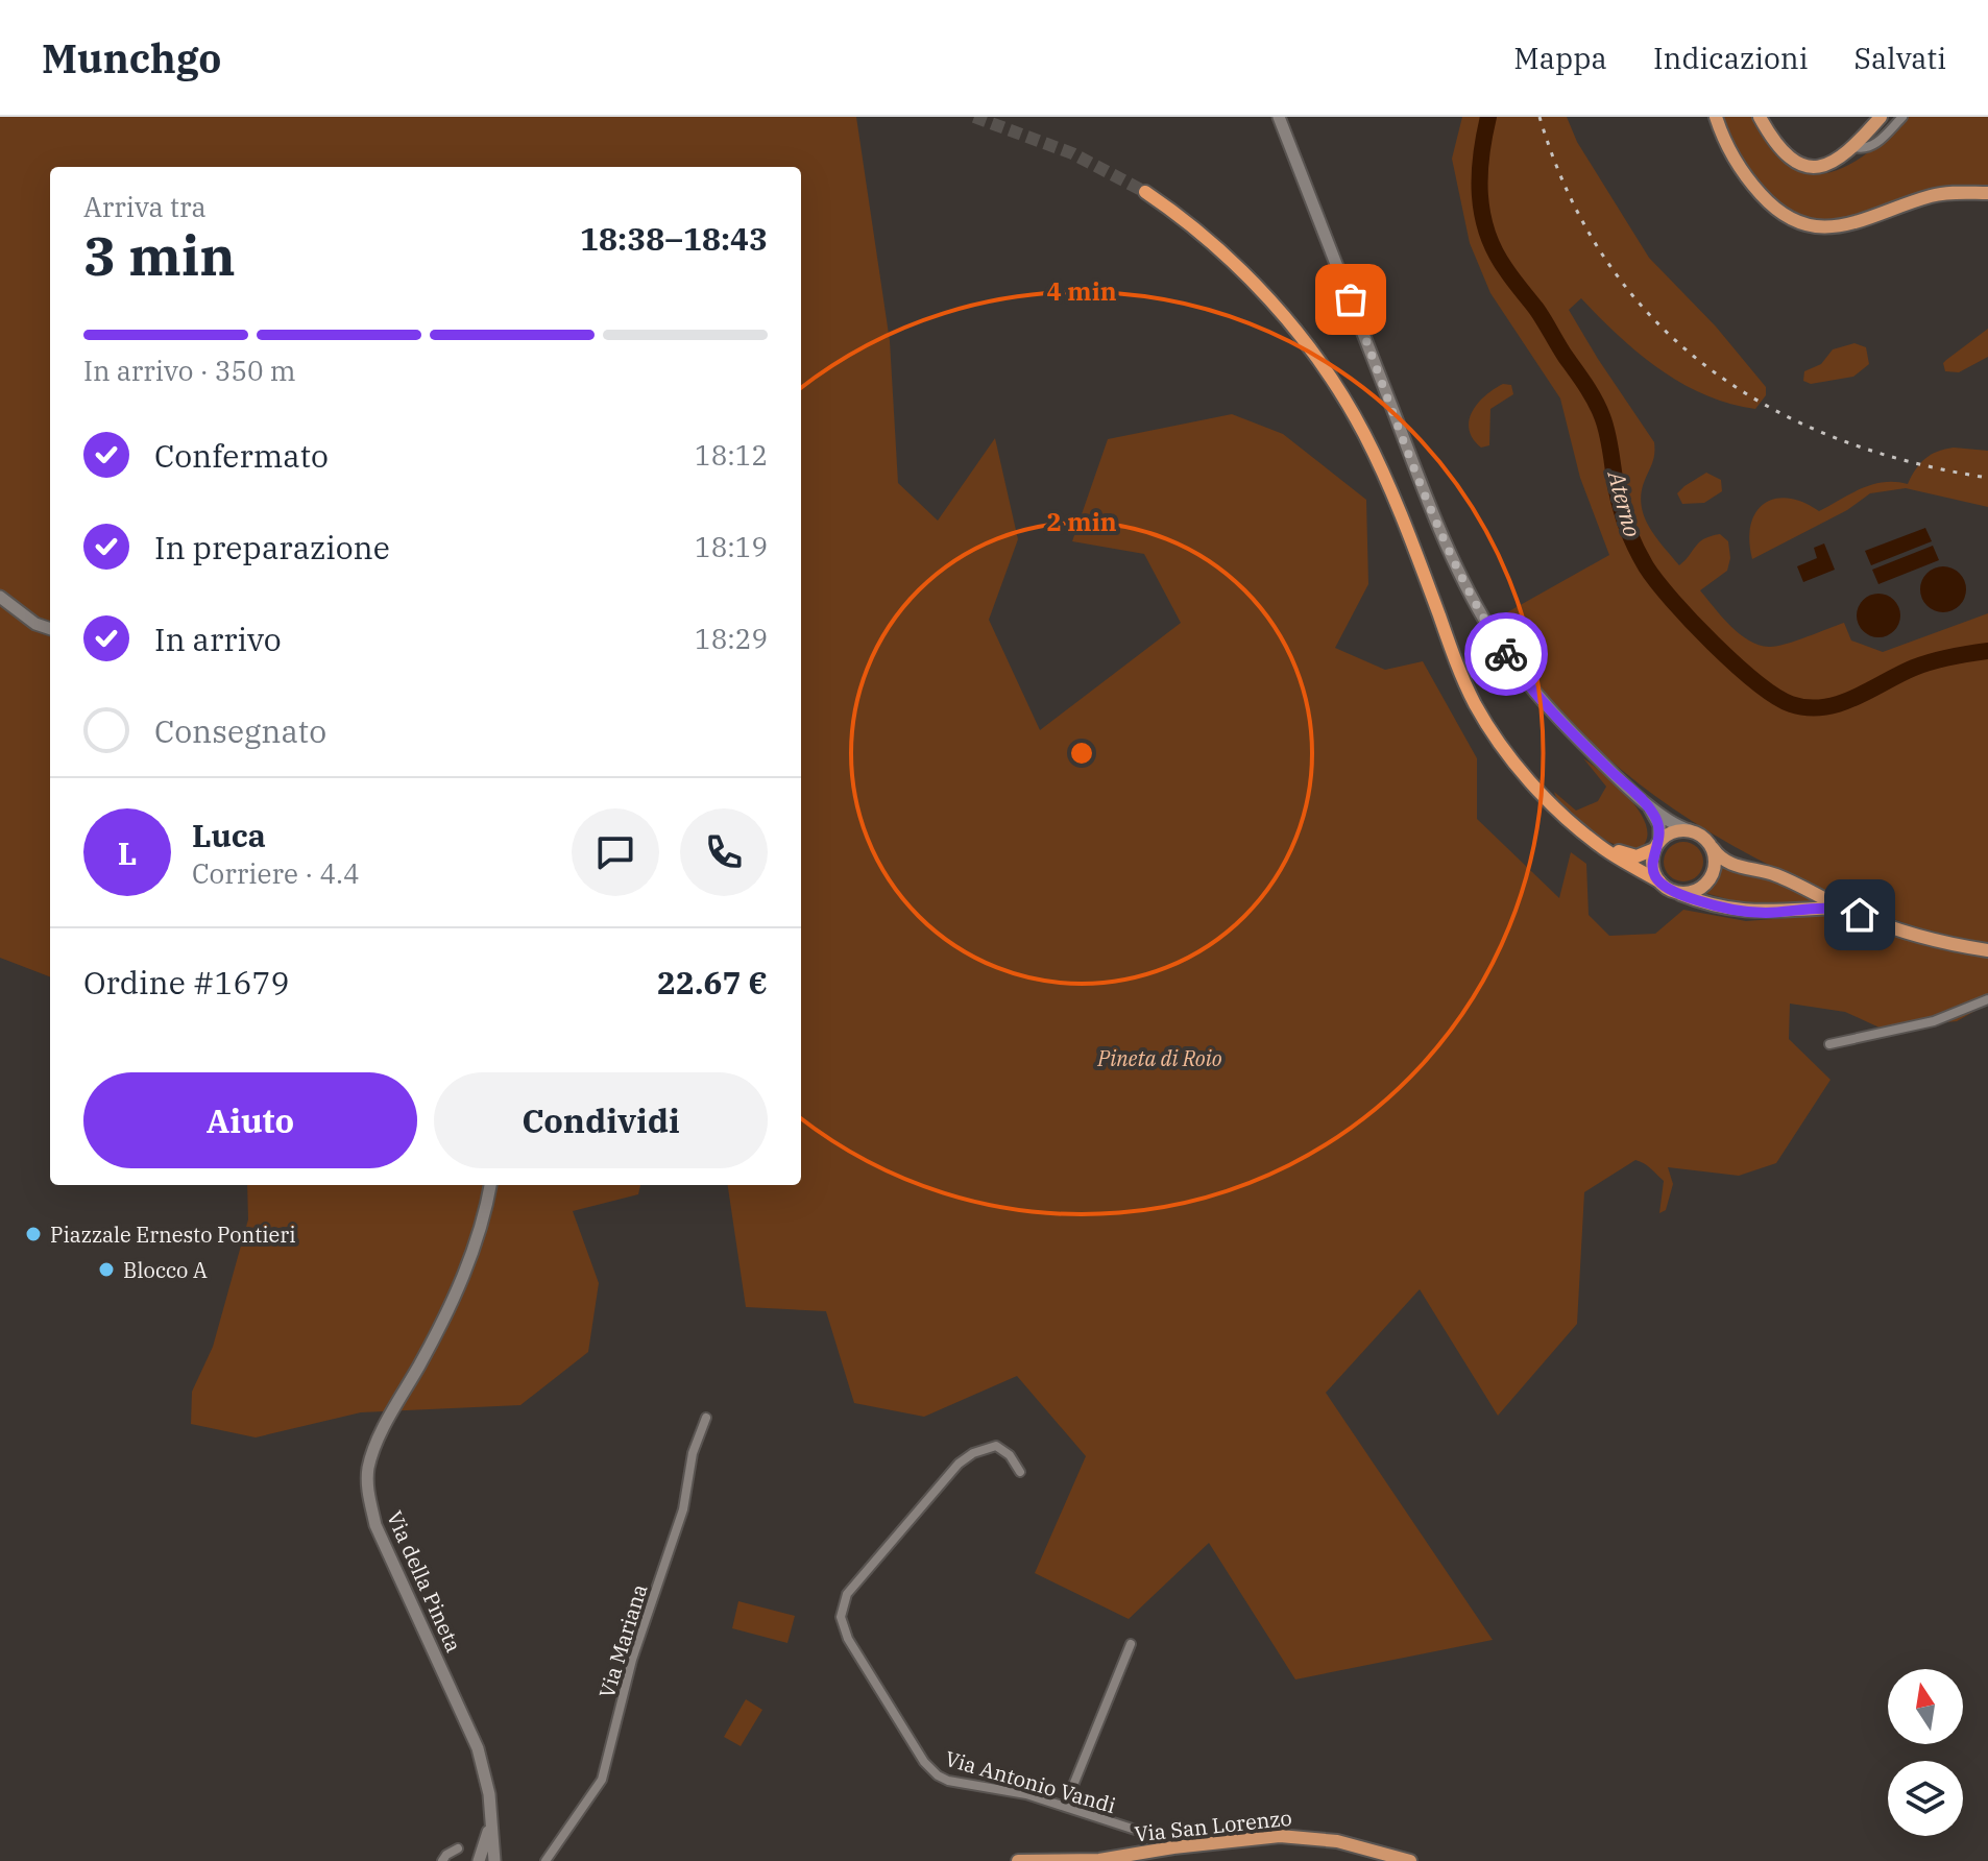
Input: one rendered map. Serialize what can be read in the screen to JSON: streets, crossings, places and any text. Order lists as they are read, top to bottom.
{
  "streets": {
    "main road": ["Via della Pineta", "Via San Lorenzo"],
    "street": ["Via Mariana", "Via Antonio Vandi"]
  },
  "crossings": [
    ["Via Antonio Vandi", "Via San Lorenzo"]
  ],
  "water": ["Aterno"],
  "parks": ["Pineta di Roio"],
  "places": ["Piazzale Ernesto Pontieri", "Blocco A"],
  "north": "top",
  "page": {
    "header": "Munchgo",
    "nav": ["Mappa", "Indicazioni", "Salvati"],
    "heading": ["3 min", "Arriva tra", "18:38–18:43"],
    "panel": [
      "Luca",
      "Corriere · 4.4",
      "Ordine #1679",
      "22.67 €"
    ],
    "bar": "In arrivo · 350 m",
    "list": [
      ["Confermato", "18:12"],
      ["In preparazione", "18:19"],
      ["In arrivo", "18:29"],
      "Consegnato"
    ],
    "round": "L",
    "buttons": ["Aiuto", "Condividi"]
  },
  "rings": ["4 min", "2 min"]
}
